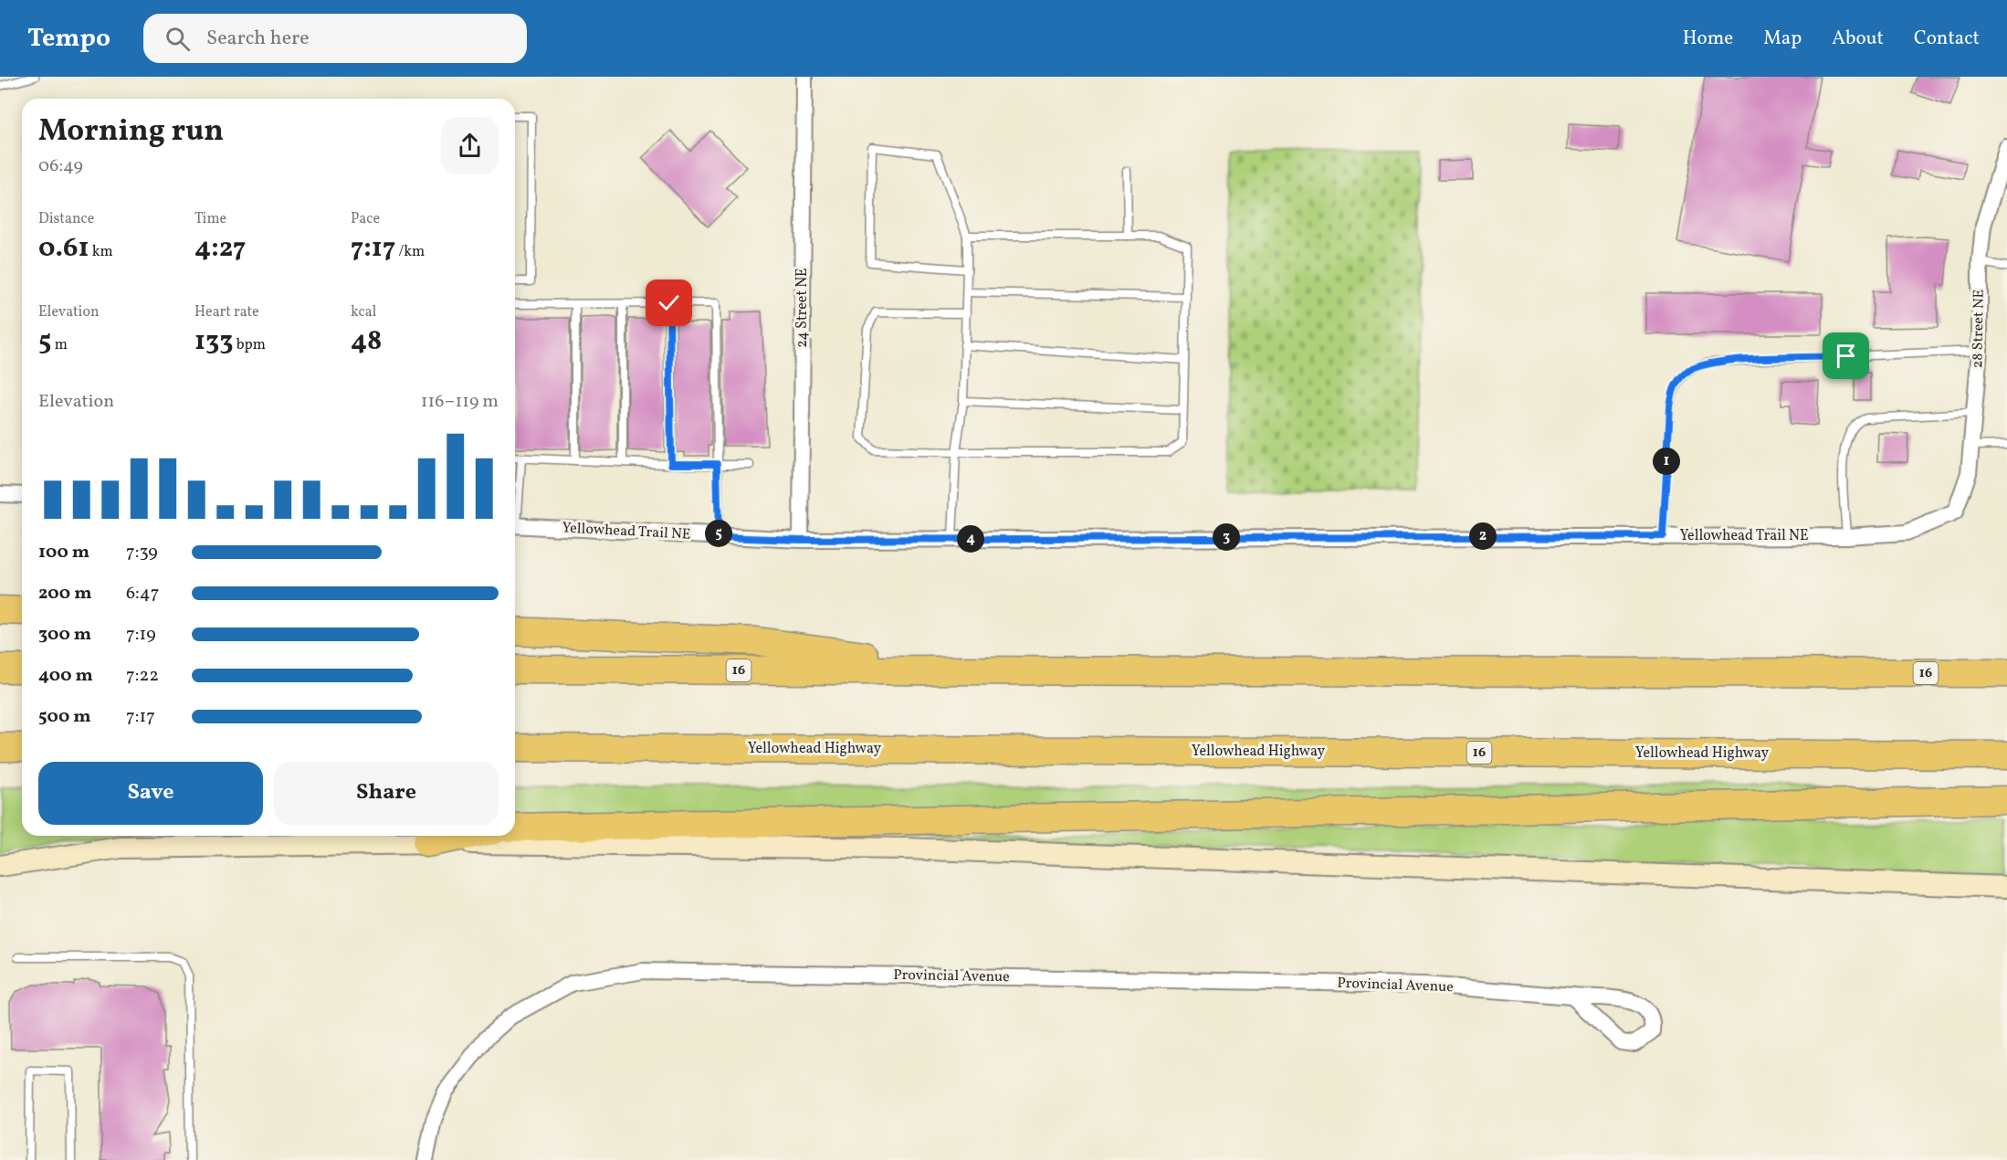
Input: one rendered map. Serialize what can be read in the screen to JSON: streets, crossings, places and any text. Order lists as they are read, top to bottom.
{
  "streets": {
    "highway": ["16", "Yellowhead Highway"],
    "street": [
      "24 Street NE",
      "28 Street NE",
      "Yellowhead Trail NE",
      "Provincial Avenue"
    ]
  },
  "crossings": [
    ["24 Street NE", "Yellowhead Trail NE"],
    ["28 Street NE", "Yellowhead Trail NE"]
  ],
  "page": {
    "header": "Tempo",
    "search": "Search here",
    "nav": [
      "Home",
      "Map",
      "About",
      "Contact"
    ],
    "heading": ["Morning run", "06:49"],
    "stats": [
      ["Distance", "0.61 km"],
      ["Time", "4:27"],
      ["Pace", "7:17 /km"],
      ["Elevation", "5 m"],
      ["Heart rate", "133 bpm"],
      ["kcal", "48"]
    ],
    "chart": ["Elevation", "116–119 m"],
    "pins": [
      "1",
      "5",
      "2",
      "3",
      "4"
    ],
    "list": [
      {
        "name": "100 m",
        "note": "7:39"
      },
      {
        "name": "200 m",
        "note": "6:47"
      },
      {
        "name": "300 m",
        "note": "7:19"
      },
      {
        "name": "400 m",
        "note": "7:22"
      },
      {
        "name": "500 m",
        "note": "7:17"
      }
    ],
    "buttons": ["Save", "Share"]
  }
}
